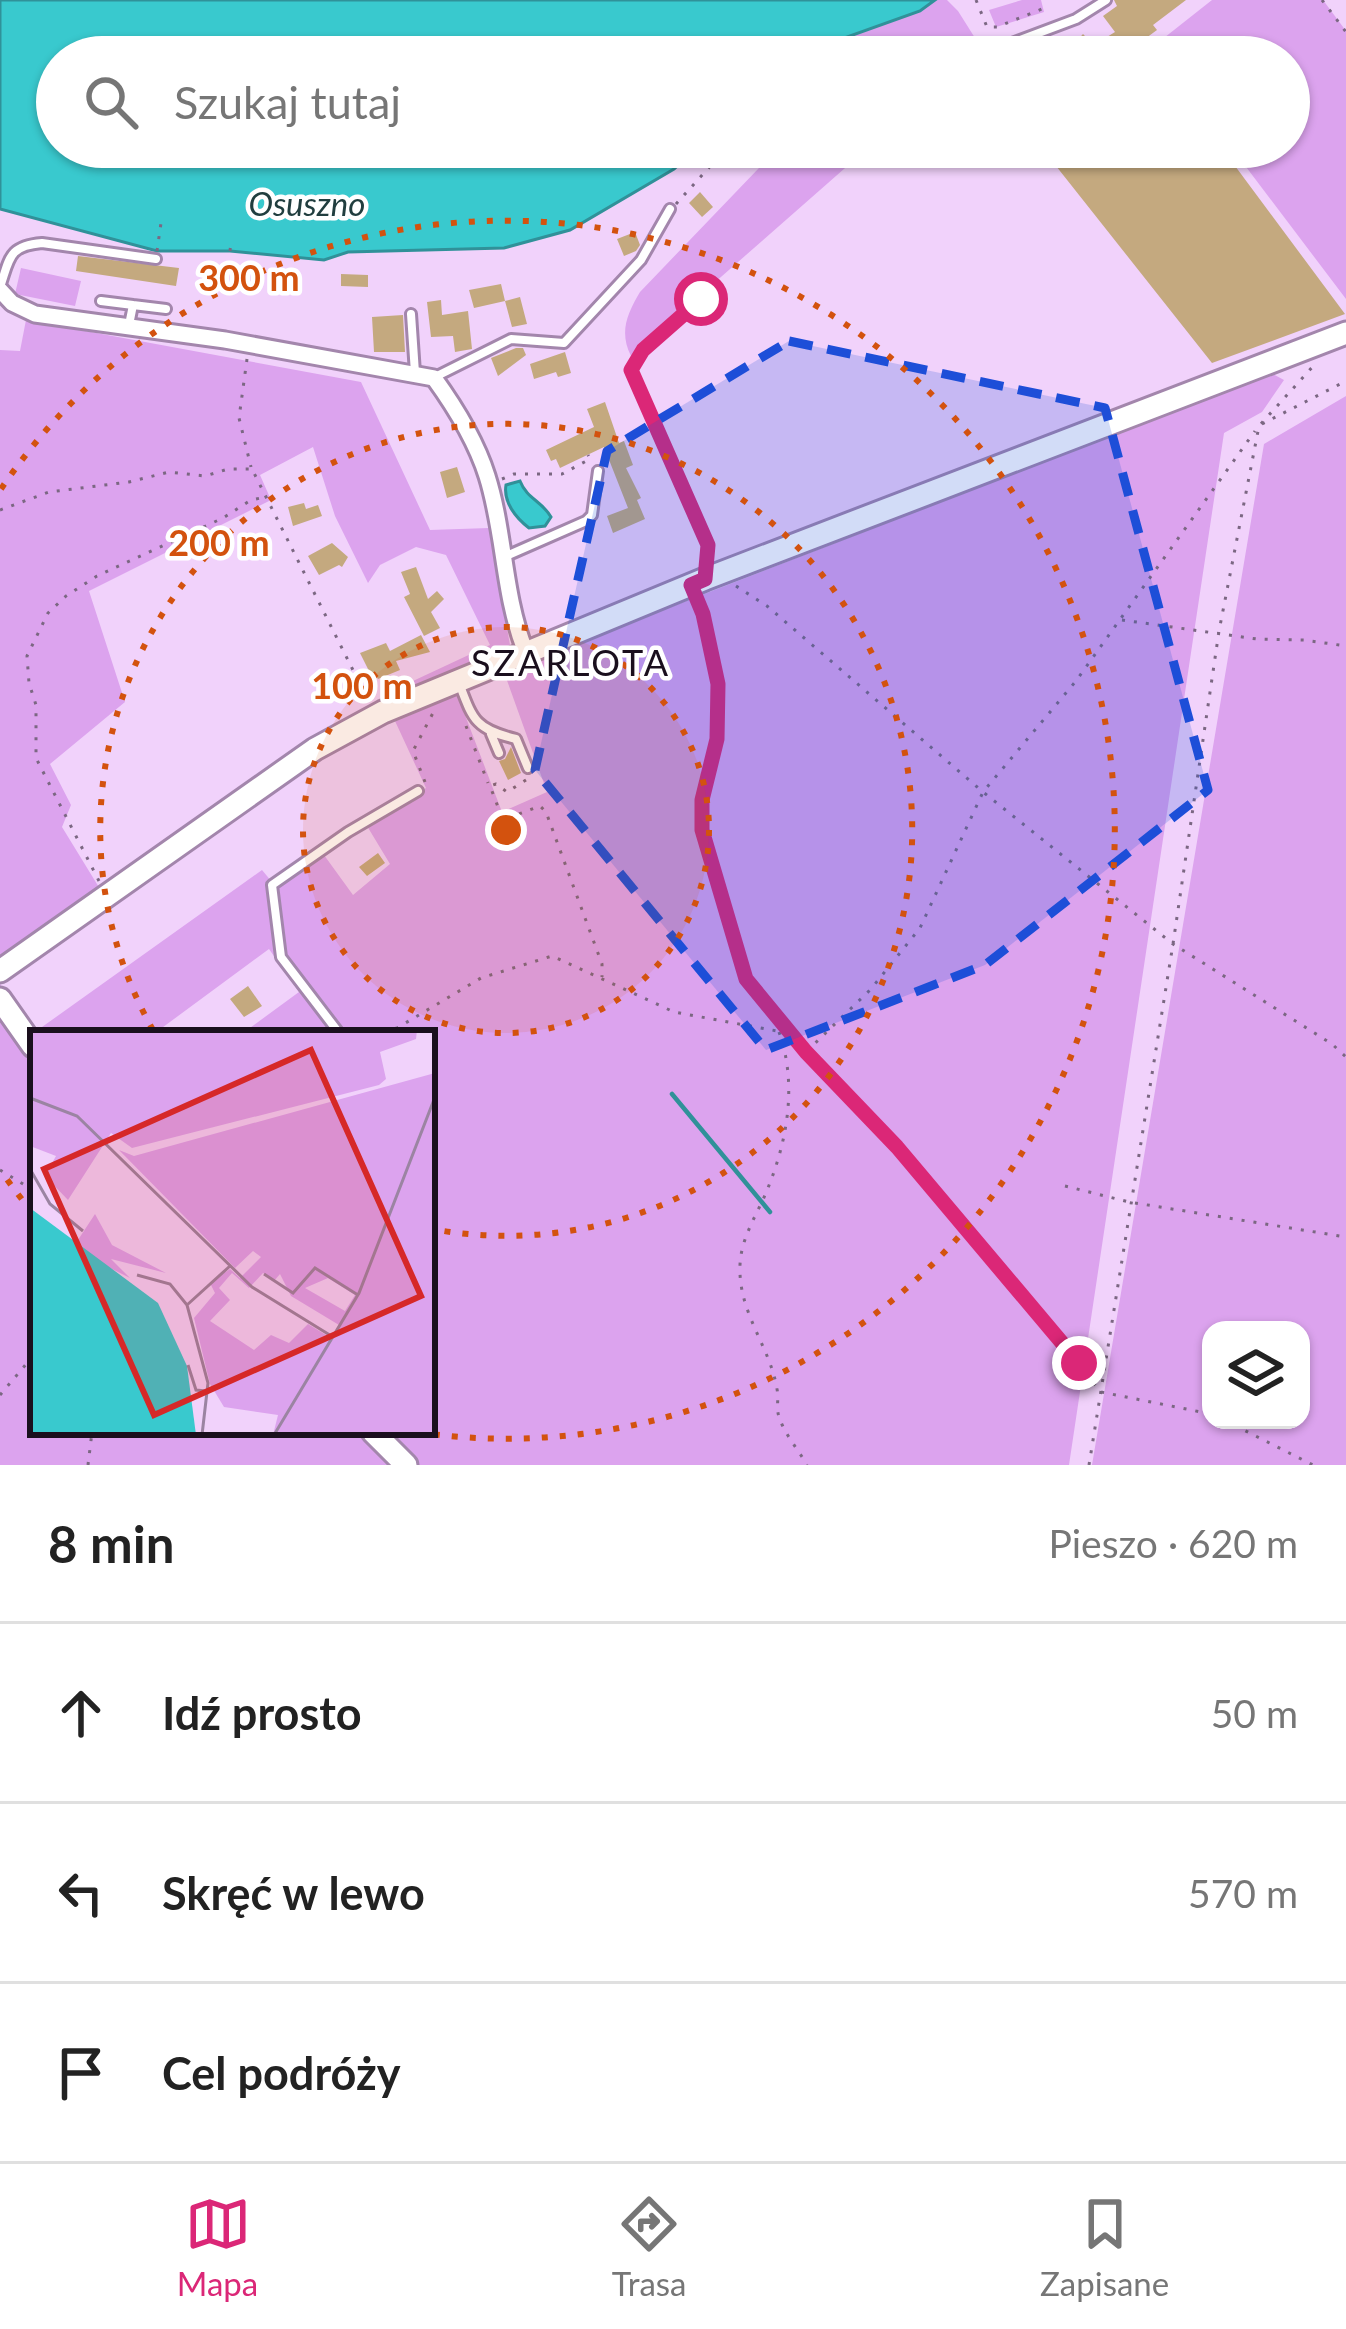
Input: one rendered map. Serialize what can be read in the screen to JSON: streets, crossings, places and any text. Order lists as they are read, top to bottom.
{
  "districts": ["SZARLOTA"],
  "water": ["Osuszno"],
  "page": {
    "search": "Szukaj tutaj",
    "heading": ["8 min", "Pieszo · 620 m"],
    "list": [
      ["Idź prosto", "50 m"],
      ["Skręć w lewo", "570 m"],
      "Cel podróży"
    ],
    "nav": ["Mapa", "Trasa", "Zapisane"]
  },
  "rings": ["300 m", "200 m", "100 m"]
}
